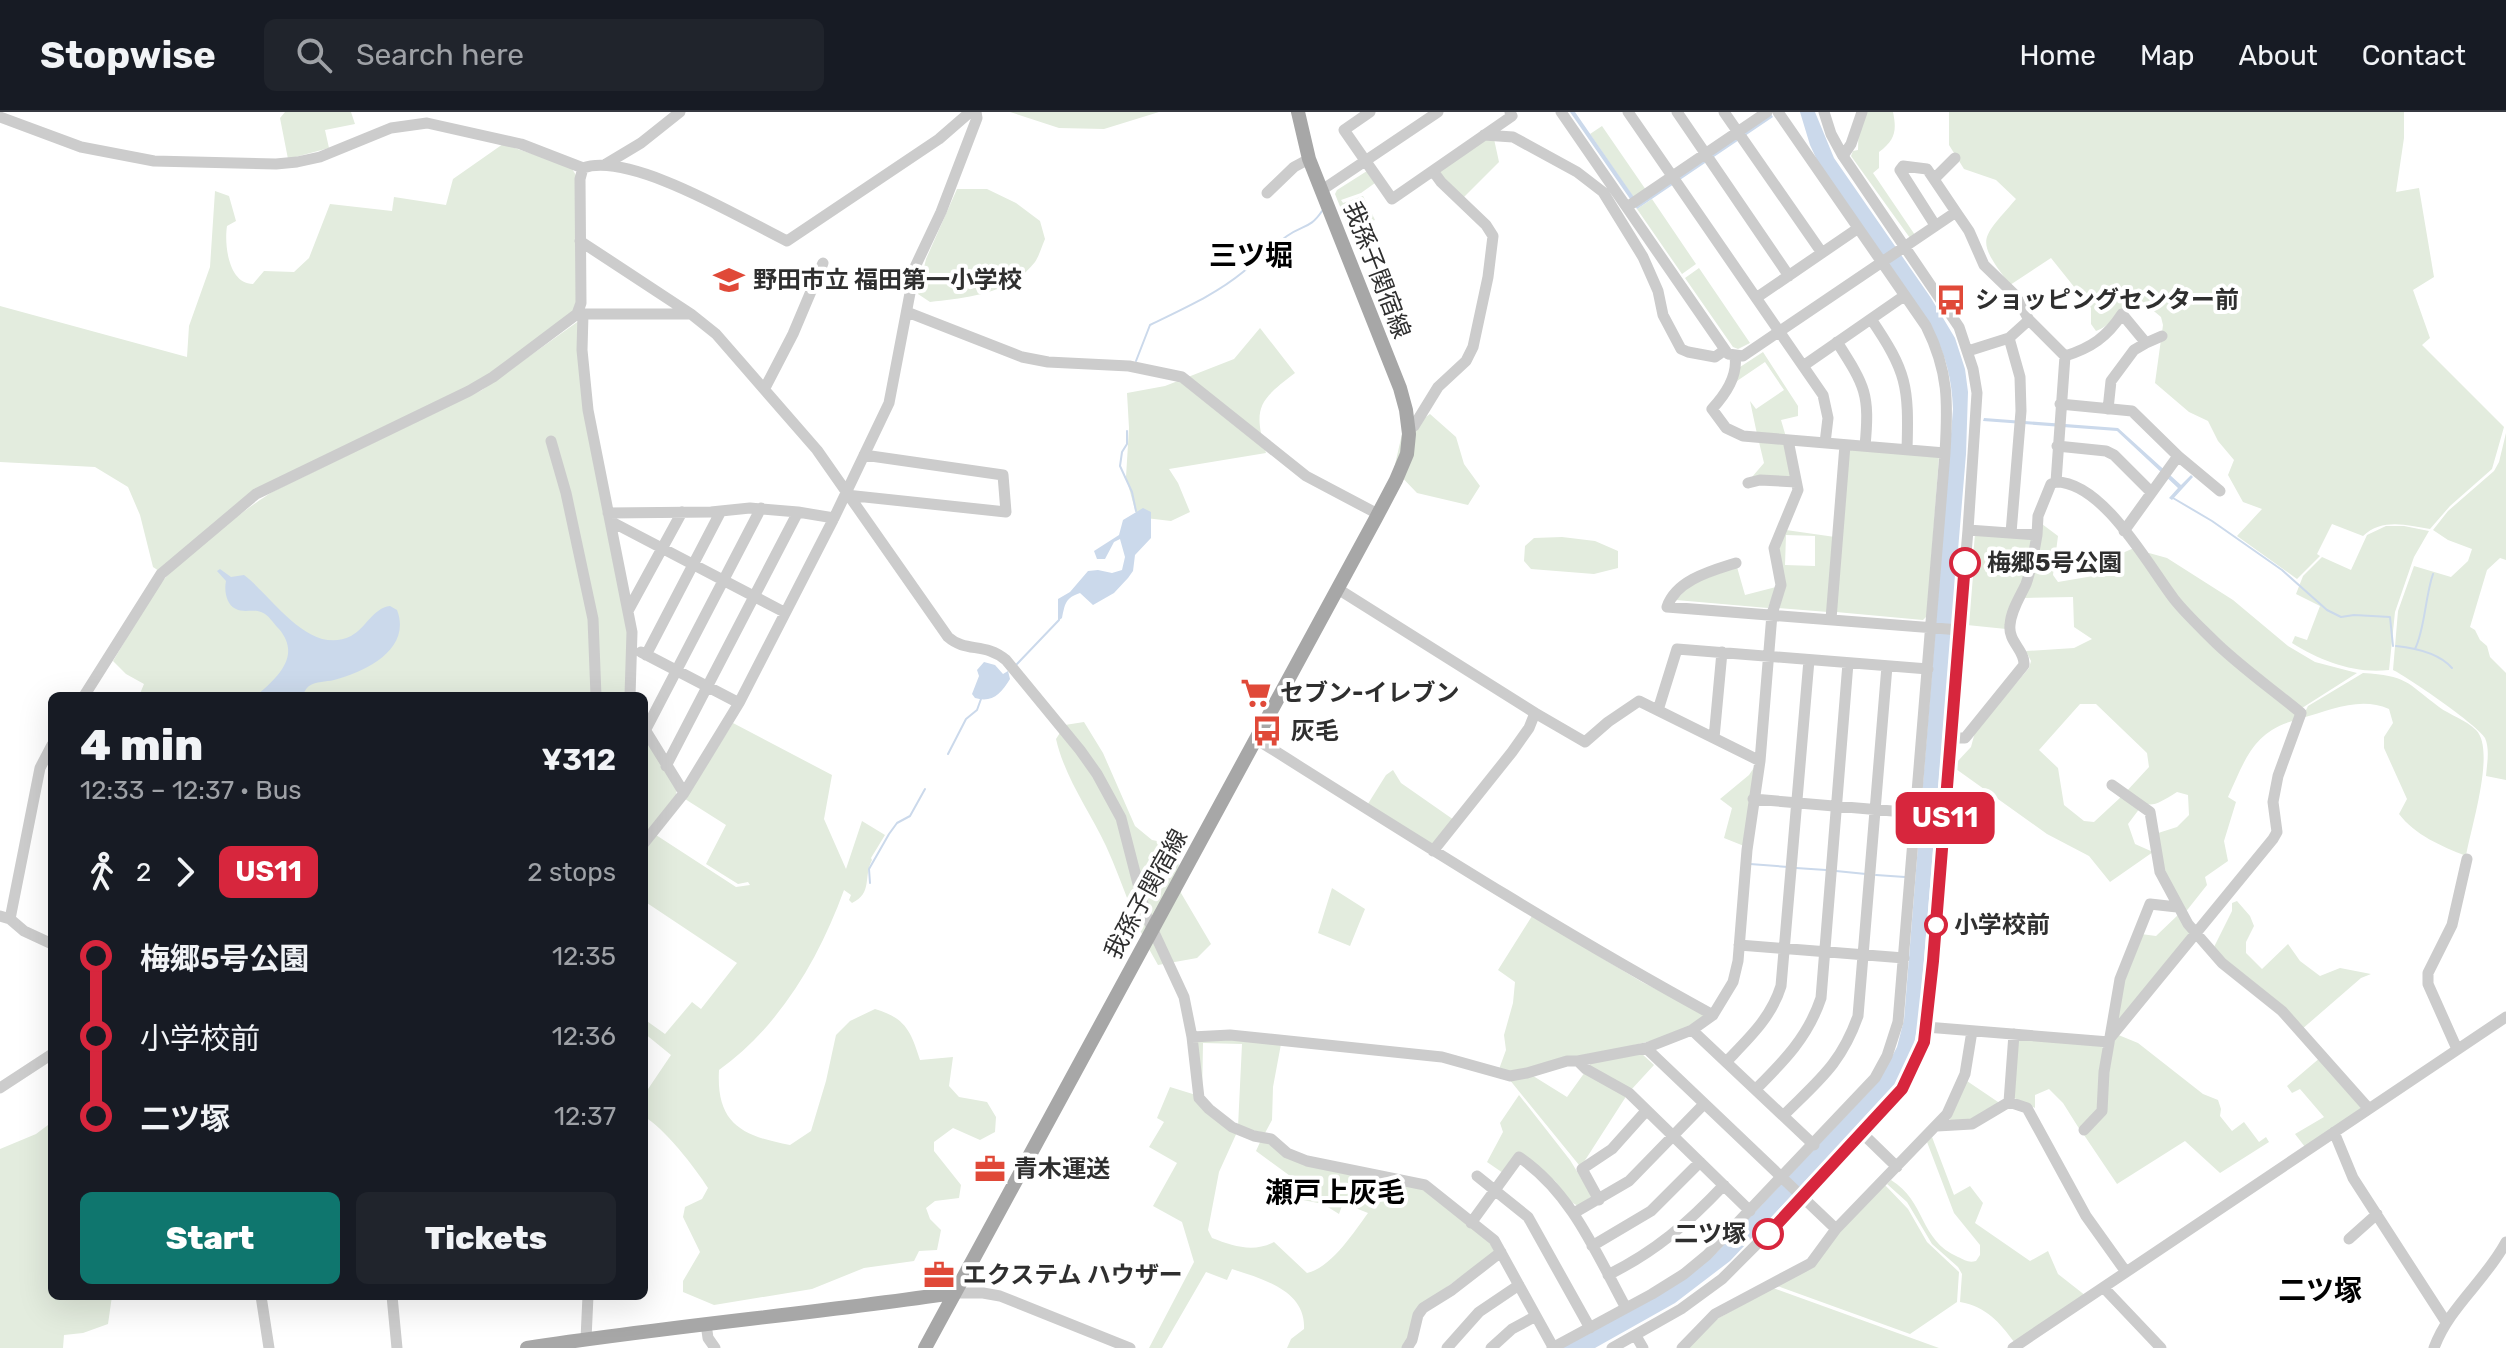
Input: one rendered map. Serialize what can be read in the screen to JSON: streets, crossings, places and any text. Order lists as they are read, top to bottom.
{
  "streets": {
    "main road": ["我孫子関宿線"]
  },
  "districts": ["三ツ堀", "瀬戸上灰毛", "二ツ塚"],
  "places": {
    "school or university": ["野田市立 福田第一小学校"],
    "bus stop": ["ショッピングセンター前", "灰毛"],
    "other": ["梅郷5号公園", "小学校前", "二ツ塚"],
    "supermarket": ["セブン-イレブン"],
    "office": ["青木運送", "エクステム ハウザー"]
  },
  "lines": ["bus line US11"],
  "page": {
    "header": "Stopwise",
    "search": "Search here",
    "nav": [
      "Home",
      "Map",
      "About",
      "Contact"
    ],
    "on_map": "US11",
    "heading": ["4 min", "12:33 – 12:37 · Bus", "¥312"],
    "legs": ["2", "US11", "2 stops"],
    "list": [
      {
        "name": "梅郷5号公園",
        "value": "12:35"
      },
      {
        "name": "小学校前",
        "value": "12:36"
      },
      {
        "name": "二ツ塚",
        "value": "12:37"
      }
    ],
    "buttons": ["Start", "Tickets"]
  }
}
